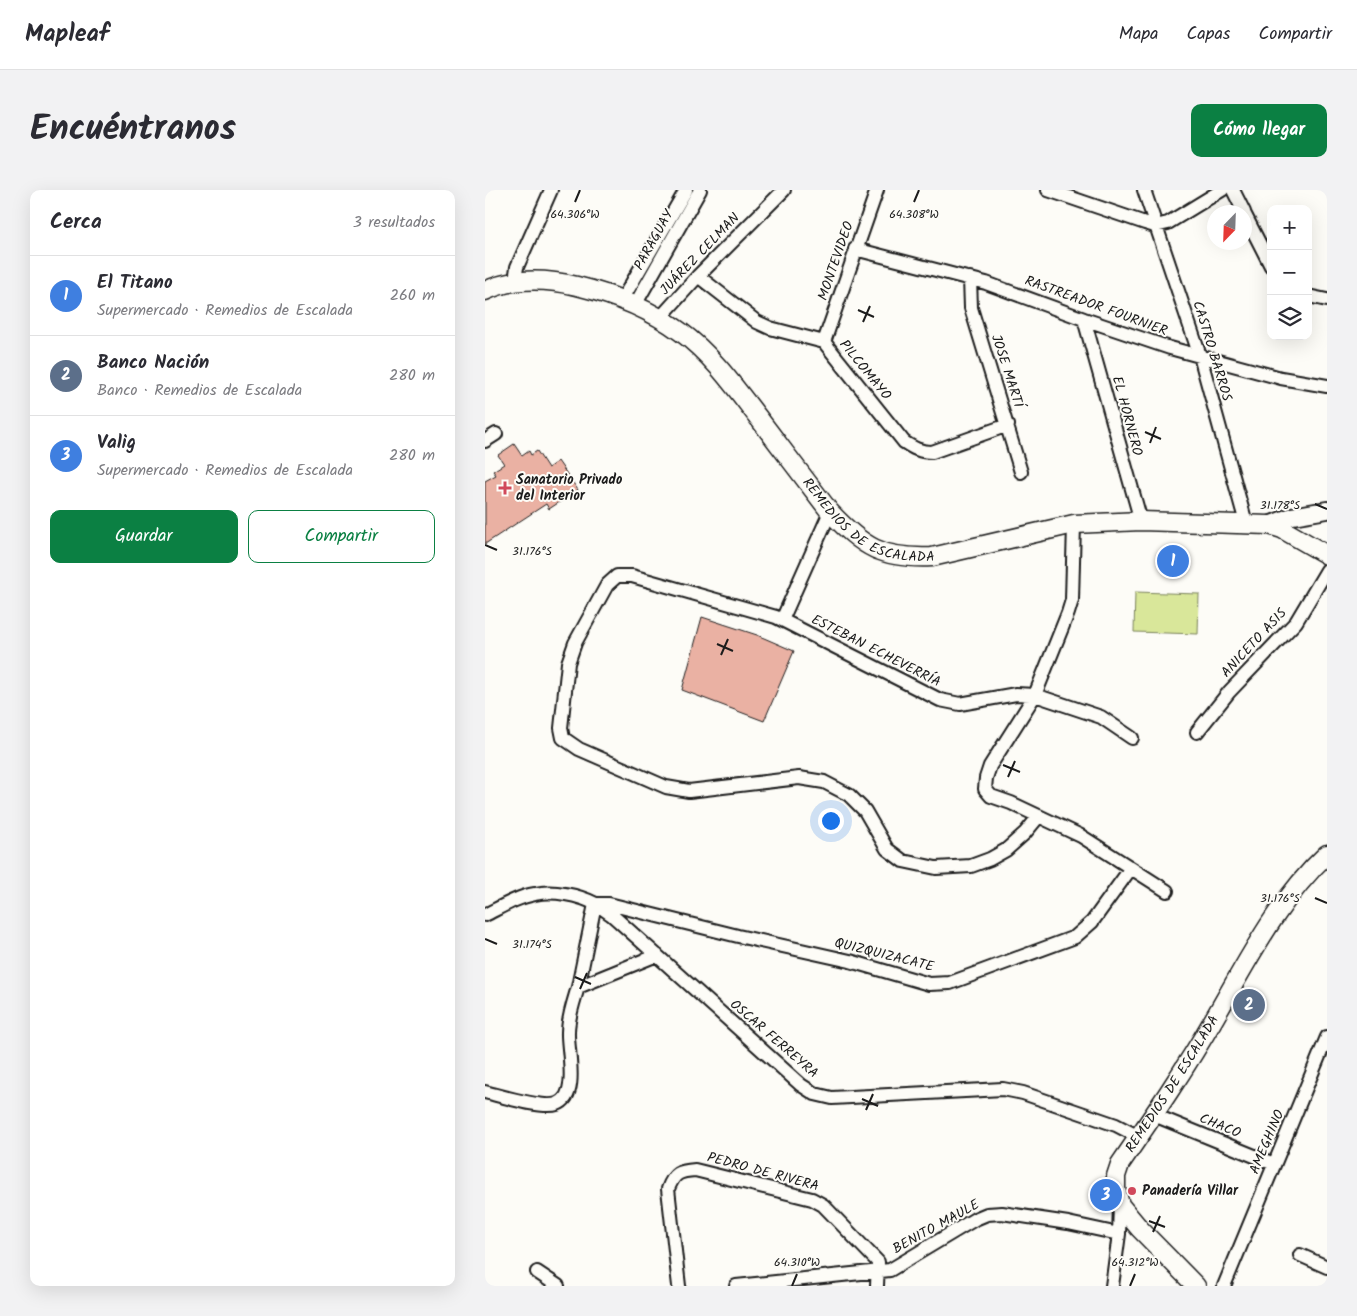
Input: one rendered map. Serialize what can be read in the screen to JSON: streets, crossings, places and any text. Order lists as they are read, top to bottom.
{
  "streets": {
    "main road": ["REMEDIOS DE ESCALADA"],
    "street": [
      "PARAGUAY",
      "JUÁREZ CELMAN",
      "MONTEVIDEO",
      "RASTREADOR FOURNIER",
      "CASTRO BARROS",
      "PILCOMAYO",
      "JOSE MARTÍ",
      "EL HORNERO",
      "ANICETO ASIS",
      "ESTEBAN ECHEVERRÍA",
      "QUIZQUIZACATE",
      "OSCAR FERREYRA",
      "CHACO",
      "AMEGHINO",
      "PEDRO DE RIVERA",
      "BENITO MAULE"
    ]
  },
  "crossings": [
    ["PARAGUAY", "REMEDIOS DE ESCALADA"],
    ["JUÁREZ CELMAN", "PILCOMAYO"],
    ["JUÁREZ CELMAN", "REMEDIOS DE ESCALADA"],
    ["MONTEVIDEO", "RASTREADOR FOURNIER"],
    ["MONTEVIDEO", "PILCOMAYO"],
    ["RASTREADOR FOURNIER", "CASTRO BARROS"],
    ["RASTREADOR FOURNIER", "JOSE MARTÍ"],
    ["RASTREADOR FOURNIER", "EL HORNERO"],
    ["CASTRO BARROS", "REMEDIOS DE ESCALADA"],
    ["PILCOMAYO", "JOSE MARTÍ"],
    ["EL HORNERO", "REMEDIOS DE ESCALADA"],
    ["REMEDIOS DE ESCALADA", "OSCAR FERREYRA"],
    ["REMEDIOS DE ESCALADA", "CHACO"],
    ["QUIZQUIZACATE", "OSCAR FERREYRA"],
    ["CHACO", "AMEGHINO"],
    ["PEDRO DE RIVERA", "BENITO MAULE"]
  ],
  "places": {
    "health": ["Sanatorio Privado del Interior"],
    "other": ["Panadería Villar"]
  },
  "north": "bottom left",
  "page": {
    "header": "Mapleaf",
    "nav": ["Mapa", "Capas", "Compartir"],
    "title": "Encuéntranos",
    "buttons": [
      "Cómo llegar",
      ["Guardar", "Compartir"]
    ],
    "heading": ["Cerca", "3 resultados"],
    "map_buttons": ["+", "−"],
    "list": [
      {
        "mark": "1",
        "name": "El Titano",
        "note": "Supermercado · Remedios de Escalada",
        "value": "260 m"
      },
      {
        "mark": "2",
        "name": "Banco Nación",
        "note": "Banco · Remedios de Escalada",
        "value": "280 m"
      },
      {
        "mark": "3",
        "name": "Valig",
        "note": "Supermercado · Remedios de Escalada",
        "value": "280 m"
      }
    ],
    "pins": ["1", "2", "3"]
  },
  "coordinates": [
    "64.306°W",
    "64.308°W",
    "31.178°S",
    "31.176°S",
    "31.174°S",
    "64.310°W",
    "64.312°W"
  ]
}
